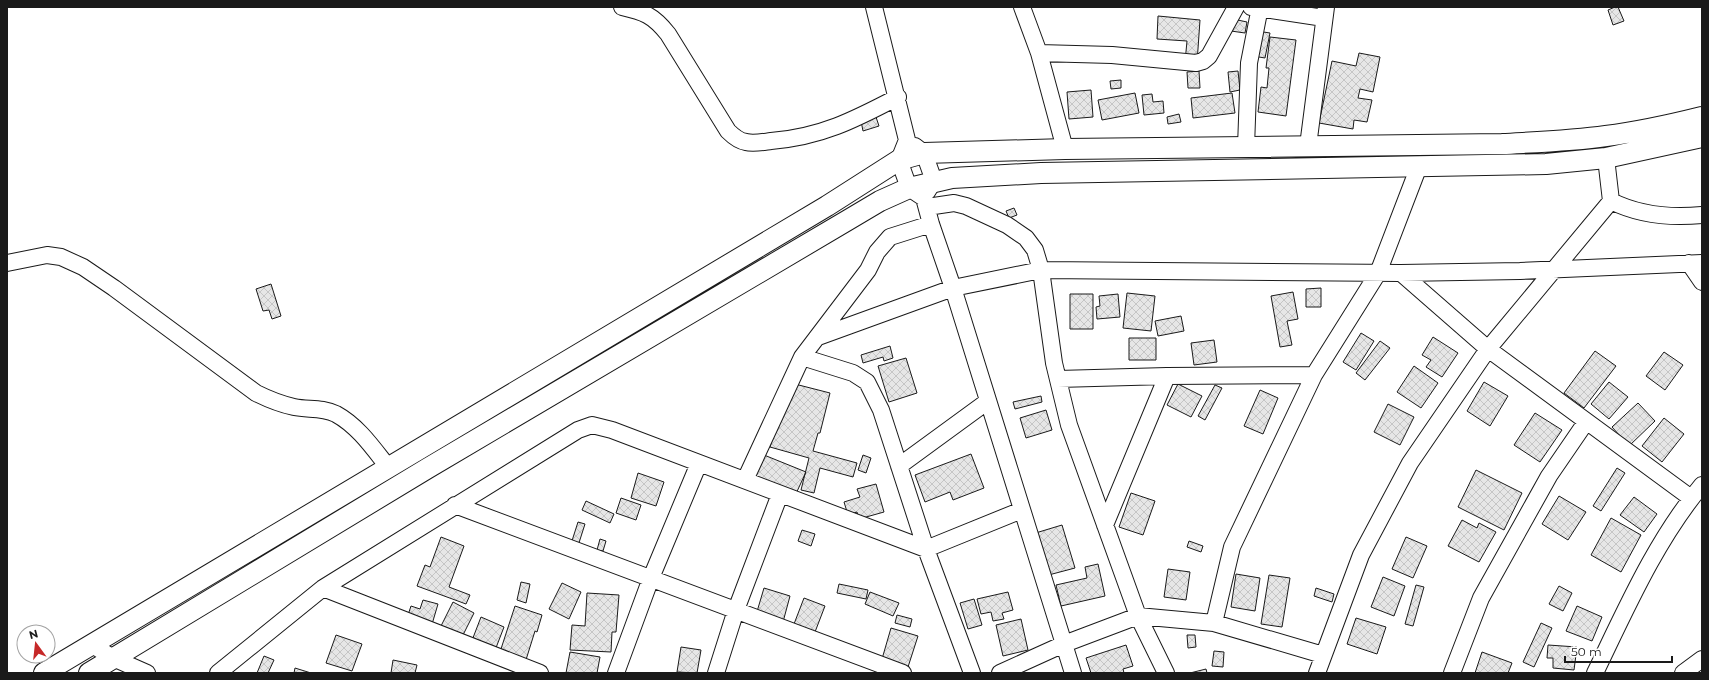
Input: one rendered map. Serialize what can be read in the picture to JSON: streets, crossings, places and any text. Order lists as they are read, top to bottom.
{
  "scale_bar": "50 m",
  "north": "top"
}
